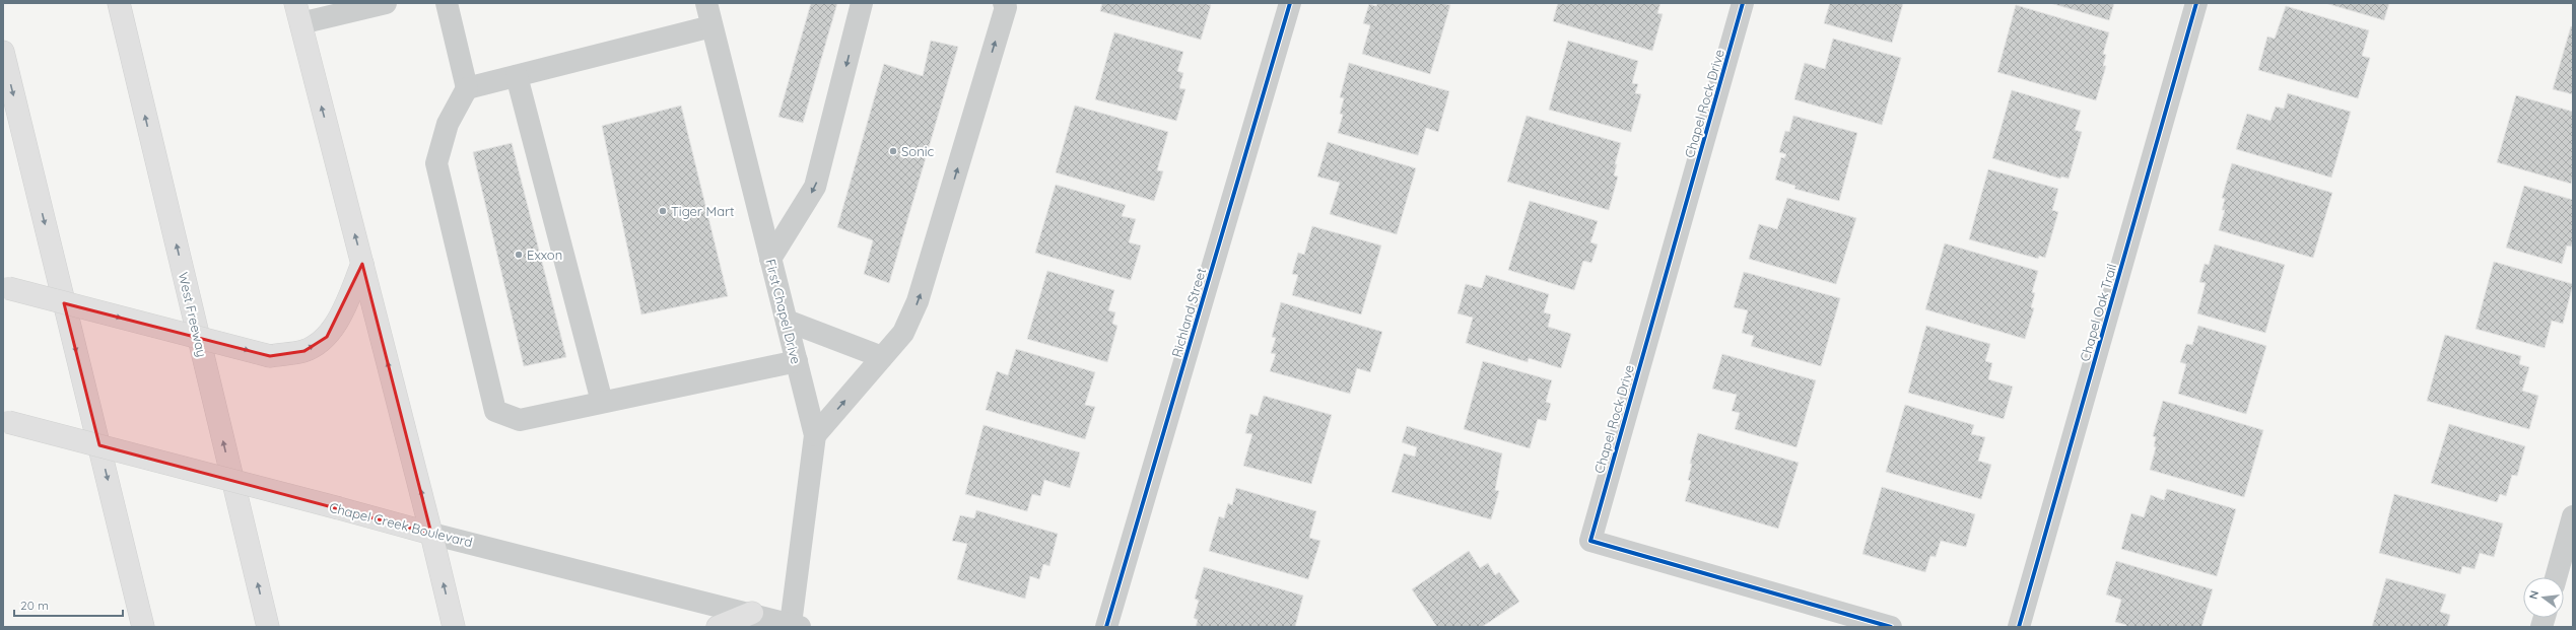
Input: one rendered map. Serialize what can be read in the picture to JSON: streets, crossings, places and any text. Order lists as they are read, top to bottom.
{
  "streets": {
    "main road": ["West Freeway", "Chapel Creek Boulevard"],
    "street": [
      "Chapel Rock Drive",
      "First Chapel Drive",
      "Richland Street",
      "Chapel Oak Trail"
    ]
  },
  "crossings": [
    ["First Chapel Drive", "Chapel Creek Boulevard"]
  ],
  "places": ["Sonic", "Tiger Mart", "Exxon"],
  "scale_bar": "20 m",
  "north": "left"
}
